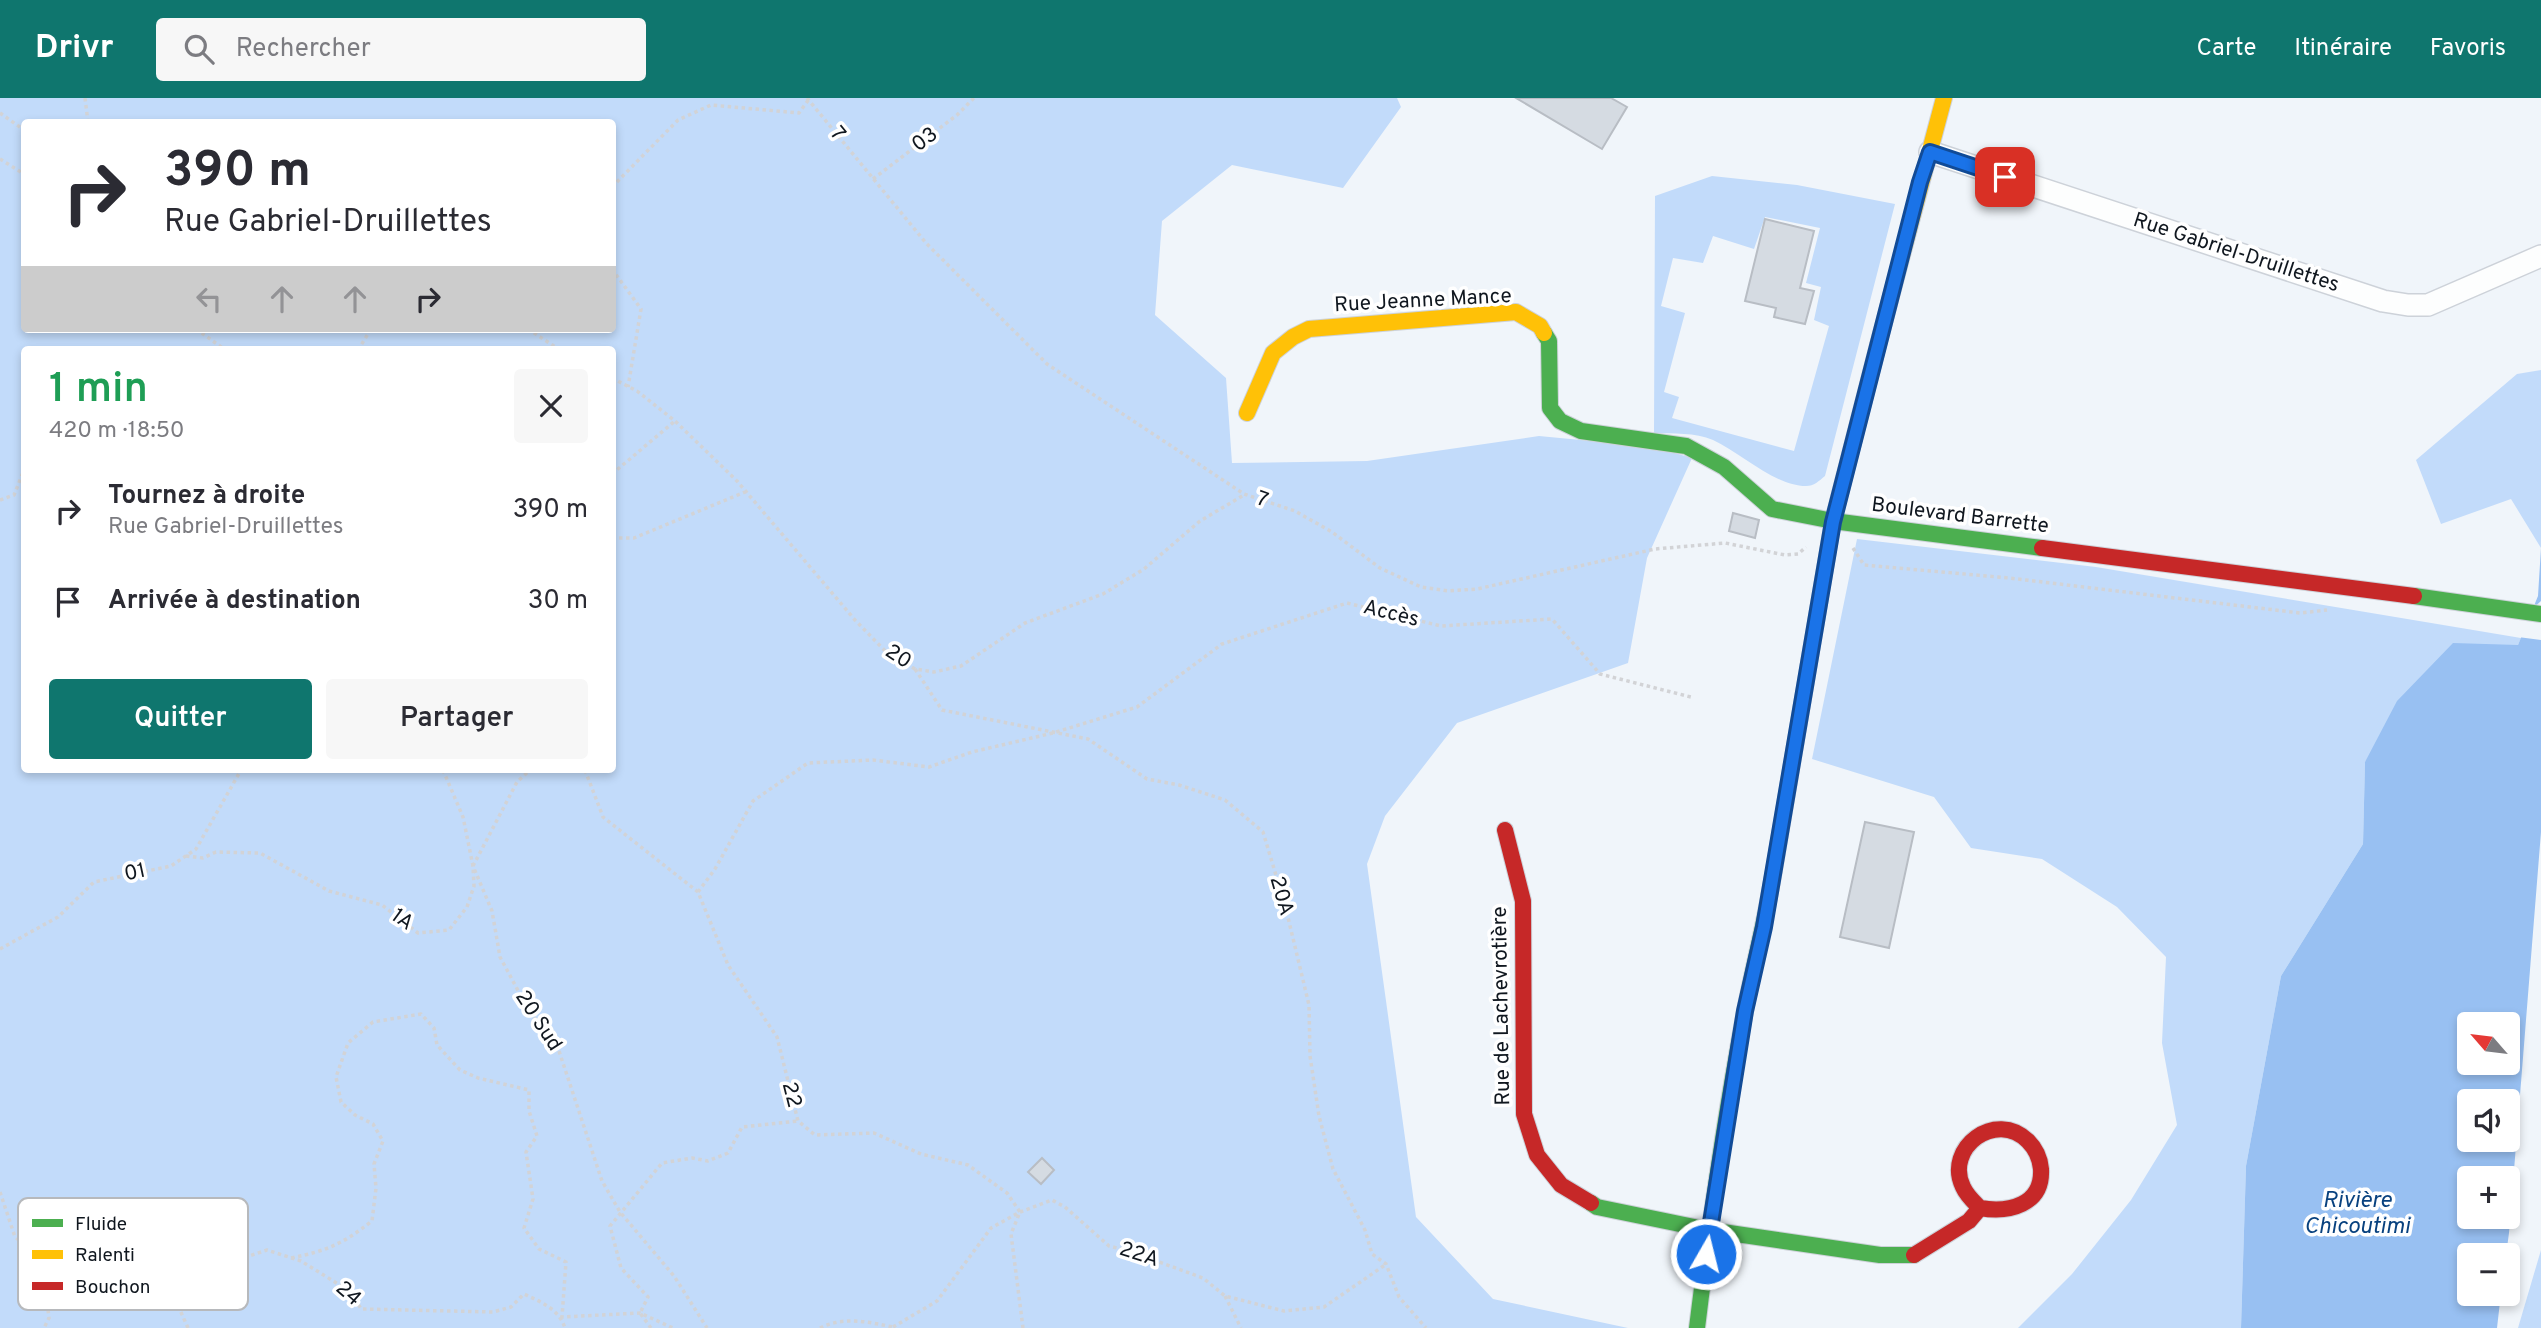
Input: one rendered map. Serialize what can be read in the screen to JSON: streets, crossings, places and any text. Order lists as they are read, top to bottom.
{
  "streets": {
    "street": [
      "Rue Gabriel-Druillettes",
      "Rue Jeanne Mance",
      "Boulevard Barrette",
      "Rue de Lachevrotière"
    ],
    "path": [
      "7",
      "03",
      "Accès",
      "20",
      "01",
      "20A",
      "1A",
      "20 Sud",
      "22",
      "22A",
      "24"
    ]
  },
  "crossings": [
    ["7", "03"],
    ["7", "20"],
    ["Rue Jeanne Mance", "Boulevard Barrette"],
    ["Accès", "20A"],
    ["20", "20A"],
    ["01", "1A"],
    ["20A", "22A"],
    ["1A", "20 Sud"],
    ["22", "22A"]
  ],
  "water": ["Rivière Chicoutimi"],
  "legend": ["Fluide", "Ralenti", "Bouchon"],
  "north": "top left",
  "page": {
    "header": "Drivr",
    "search": "Rechercher",
    "nav": ["Carte", "Itinéraire", "Favoris"],
    "turn": ["390 m", "Rue Gabriel-Druillettes"],
    "heading": ["1 min", "420 m · 18:50"],
    "list": [
      {
        "name": "Tournez à droite",
        "note": "Rue Gabriel-Druillettes",
        "value": "390 m"
      },
      {
        "name": "Arrivée à destination",
        "value": "30 m"
      }
    ],
    "buttons": ["Quitter", "Partager"],
    "map_buttons": ["+", "−"]
  }
}
